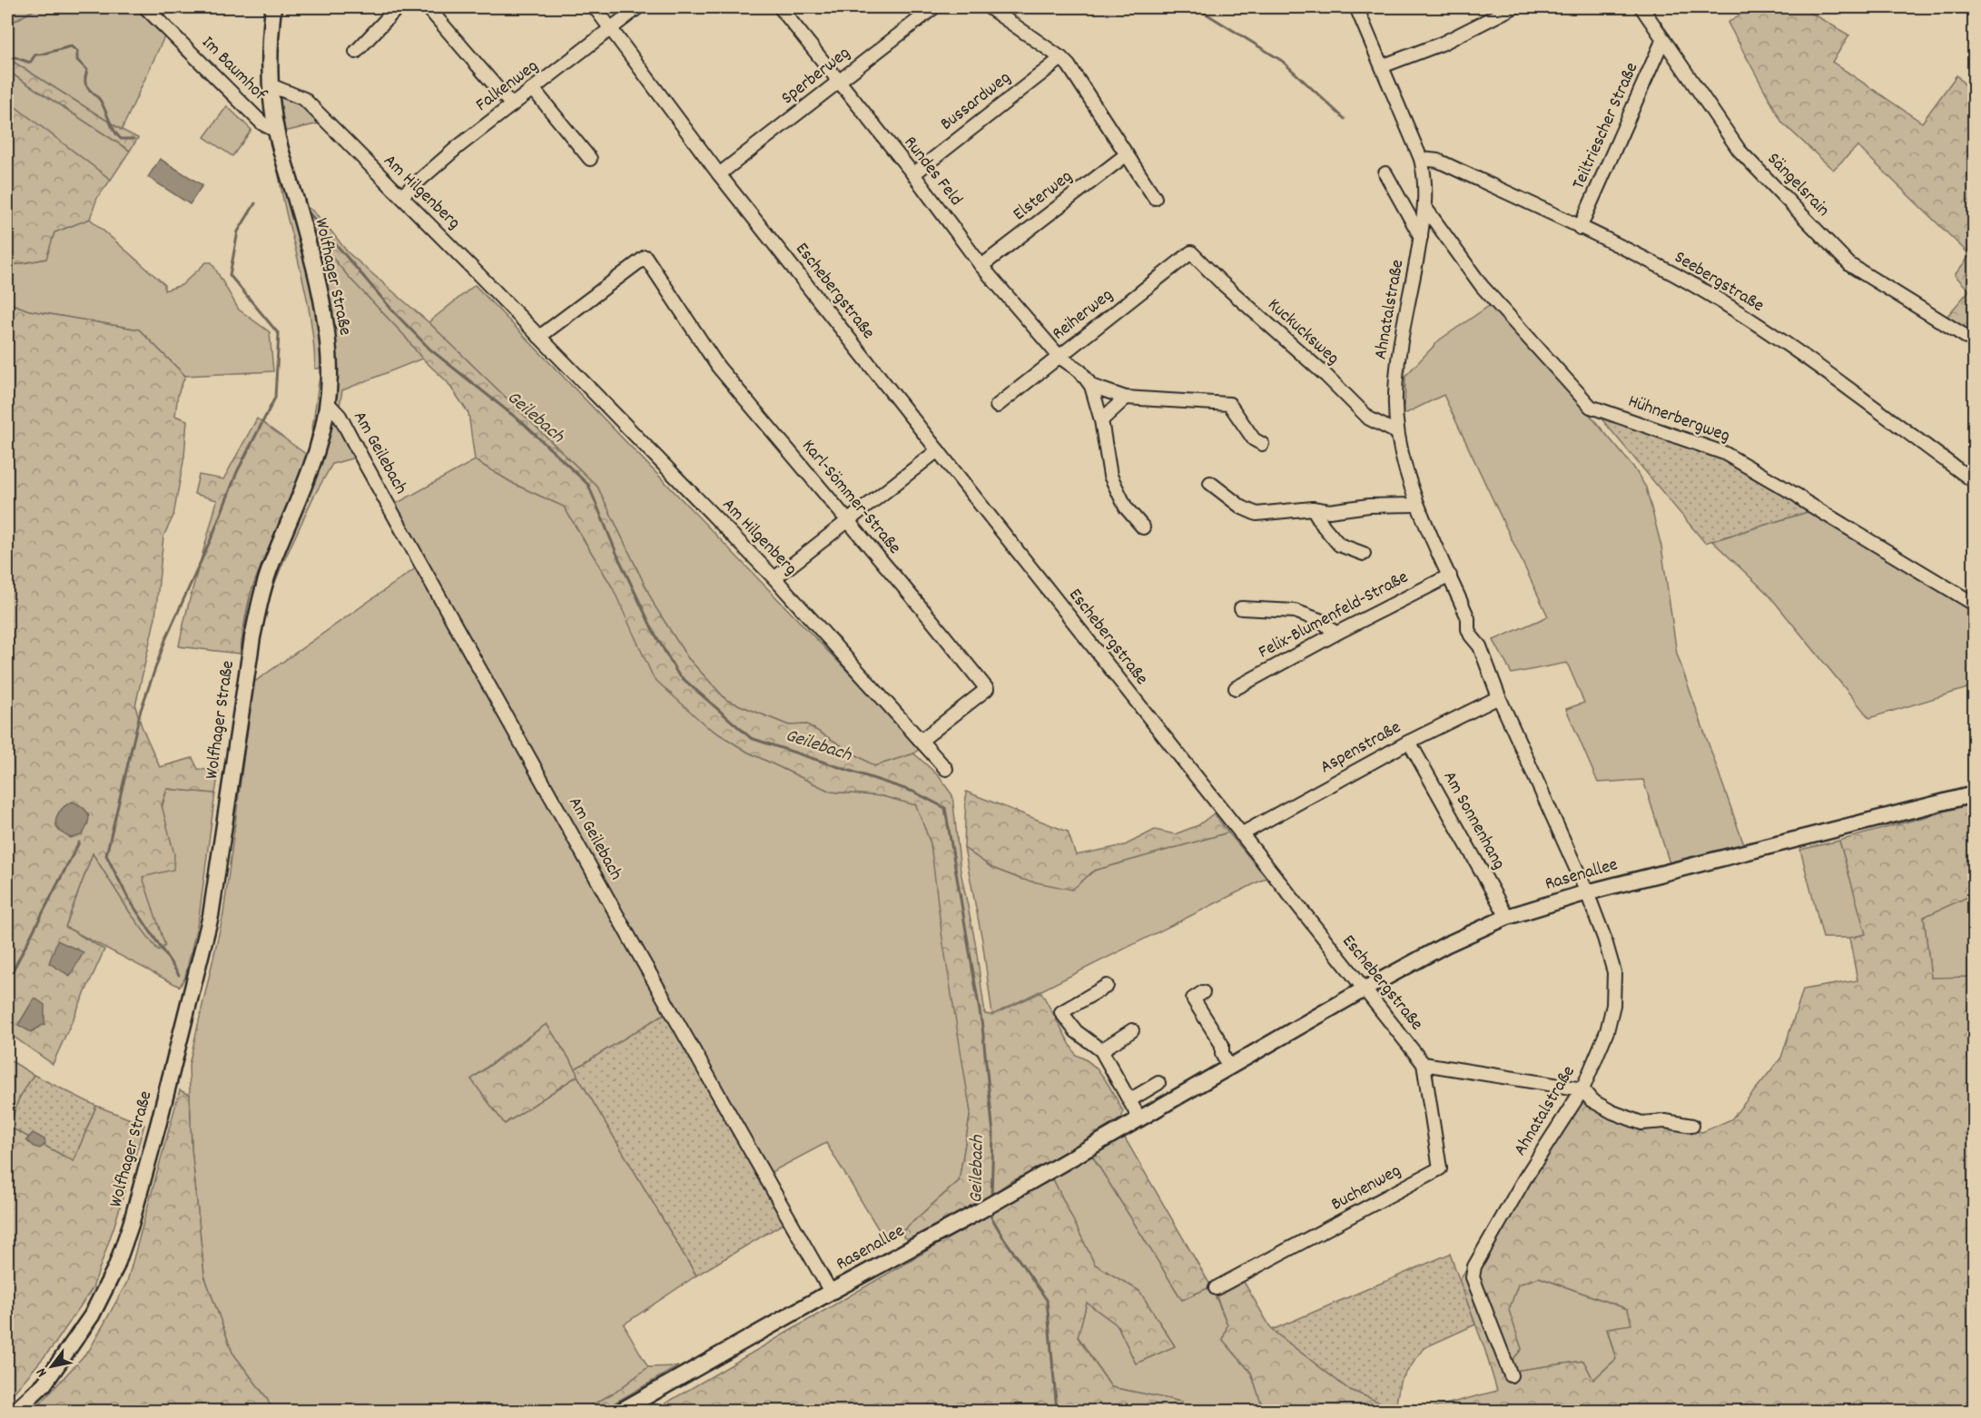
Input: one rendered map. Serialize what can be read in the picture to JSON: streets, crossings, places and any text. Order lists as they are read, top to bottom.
{
  "streets": {
    "main road": ["Wolfhager Straße", "Rasenallee"],
    "street": [
      "Im Baumhof",
      "Sperberweg",
      "Falkenweg",
      "Bussardweg",
      "Teiltriescher Straße",
      "Rundes Feld",
      "Sängelsrain",
      "Am Hilgenberg",
      "Elsterweg",
      "Seebergstraße",
      "Eschebergstraße",
      "Ahnatalstraße",
      "Reiherweg",
      "Kuckucksweg",
      "Hühnerbergweg",
      "Am Geilebach",
      "Karl-Sömmer-Straße",
      "Felix-Blumenfeld-Straße",
      "Aspenstraße",
      "Am Sonnenhang",
      "Buchenweg"
    ]
  },
  "crossings": [
    ["Im Baumhof", "Wolfhager Straße"],
    ["Sperberweg", "Rundes Feld"],
    ["Sperberweg", "Eschebergstraße"],
    ["Falkenweg", "Am Hilgenberg"],
    ["Falkenweg", "Eschebergstraße"],
    ["Bussardweg", "Rundes Feld"],
    ["Teiltriescher Straße", "Sängelsrain"],
    ["Teiltriescher Straße", "Seebergstraße"],
    ["Rundes Feld", "Elsterweg"],
    ["Rundes Feld", "Reiherweg"],
    ["Am Hilgenberg", "Wolfhager Straße"],
    ["Am Hilgenberg", "Karl-Sömmer-Straße"],
    ["Wolfhager Straße", "Am Geilebach"],
    ["Seebergstraße", "Ahnatalstraße"],
    ["Eschebergstraße", "Aspenstraße"],
    ["Eschebergstraße", "Rasenallee"],
    ["Eschebergstraße", "Buchenweg"],
    ["Ahnatalstraße", "Kuckucksweg"],
    ["Ahnatalstraße", "Hühnerbergweg"],
    ["Ahnatalstraße", "Felix-Blumenfeld-Straße"],
    ["Ahnatalstraße", "Aspenstraße"],
    ["Ahnatalstraße", "Rasenallee"],
    ["Reiherweg", "Kuckucksweg"],
    ["Am Geilebach", "Rasenallee"],
    ["Aspenstraße", "Am Sonnenhang"],
    ["Am Sonnenhang", "Rasenallee"]
  ],
  "water": ["Geilebach"],
  "north": "bottom left"
}
